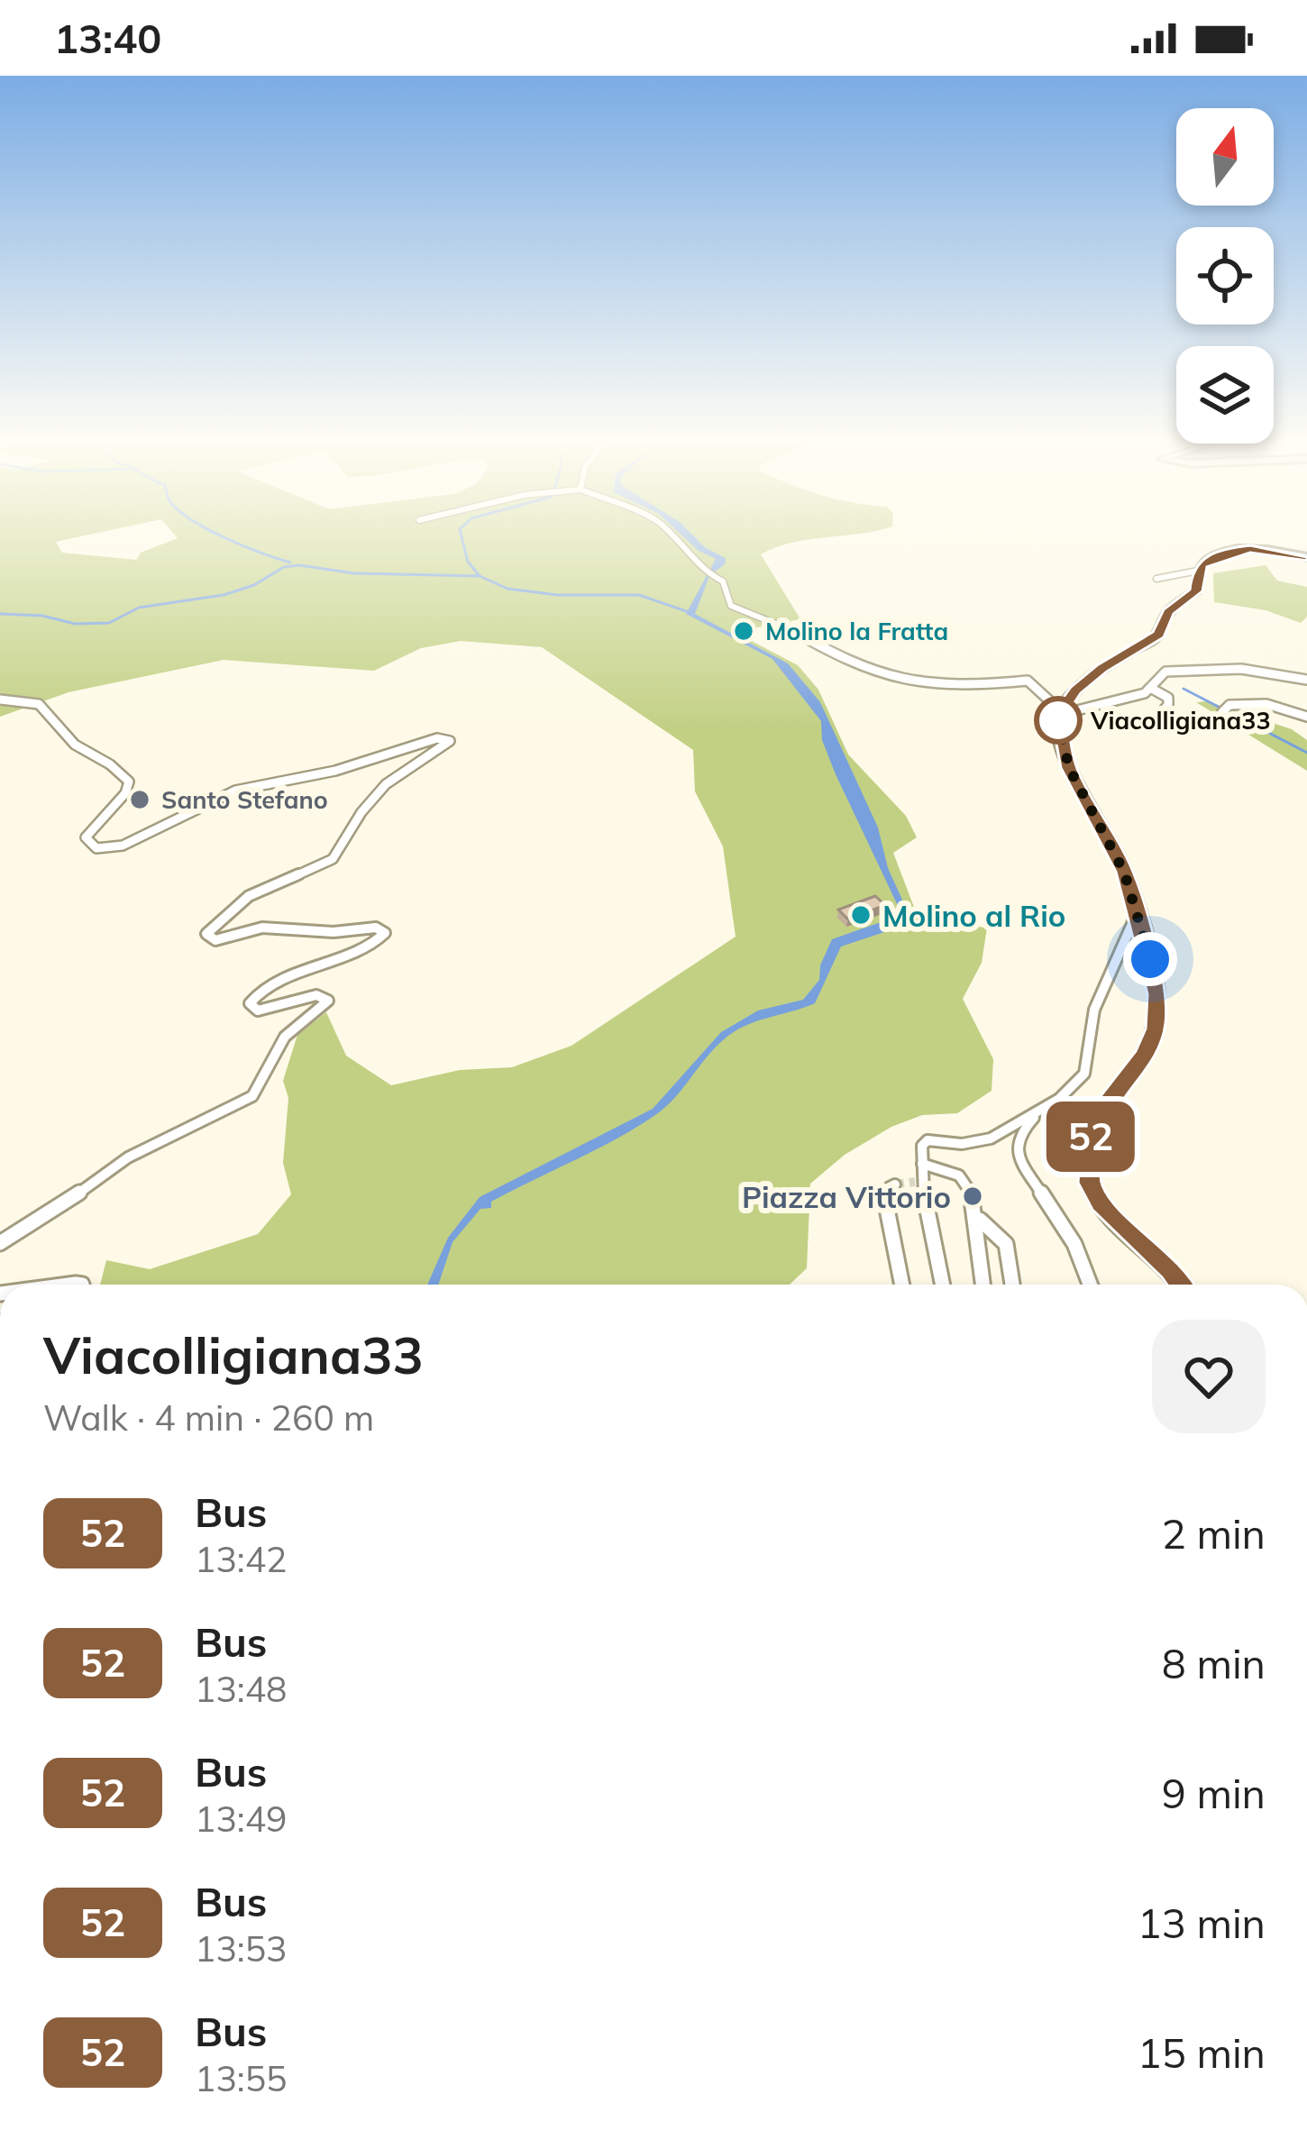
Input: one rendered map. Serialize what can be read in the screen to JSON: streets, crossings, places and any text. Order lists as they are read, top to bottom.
{
  "places": [
    "Molino la Fratta",
    "Viacolligiana33",
    "Santo Stefano",
    "Molino al Rio",
    "Piazza Vittorio"
  ],
  "lines": ["bus line 52"],
  "north": "top",
  "page": {
    "status": "13:40",
    "on_map": "52",
    "heading": ["Viacolligiana33", "Walk · 4 min · 260 m"],
    "list": [
      {
        "mark": "52",
        "name": "Bus",
        "note": "13:42",
        "value": "2 min"
      },
      {
        "mark": "52",
        "name": "Bus",
        "note": "13:48",
        "value": "8 min"
      },
      {
        "mark": "52",
        "name": "Bus",
        "note": "13:49",
        "value": "9 min"
      },
      {
        "mark": "52",
        "name": "Bus",
        "note": "13:53",
        "value": "13 min"
      },
      {
        "mark": "52",
        "name": "Bus",
        "note": "13:55",
        "value": "15 min"
      }
    ]
  }
}
